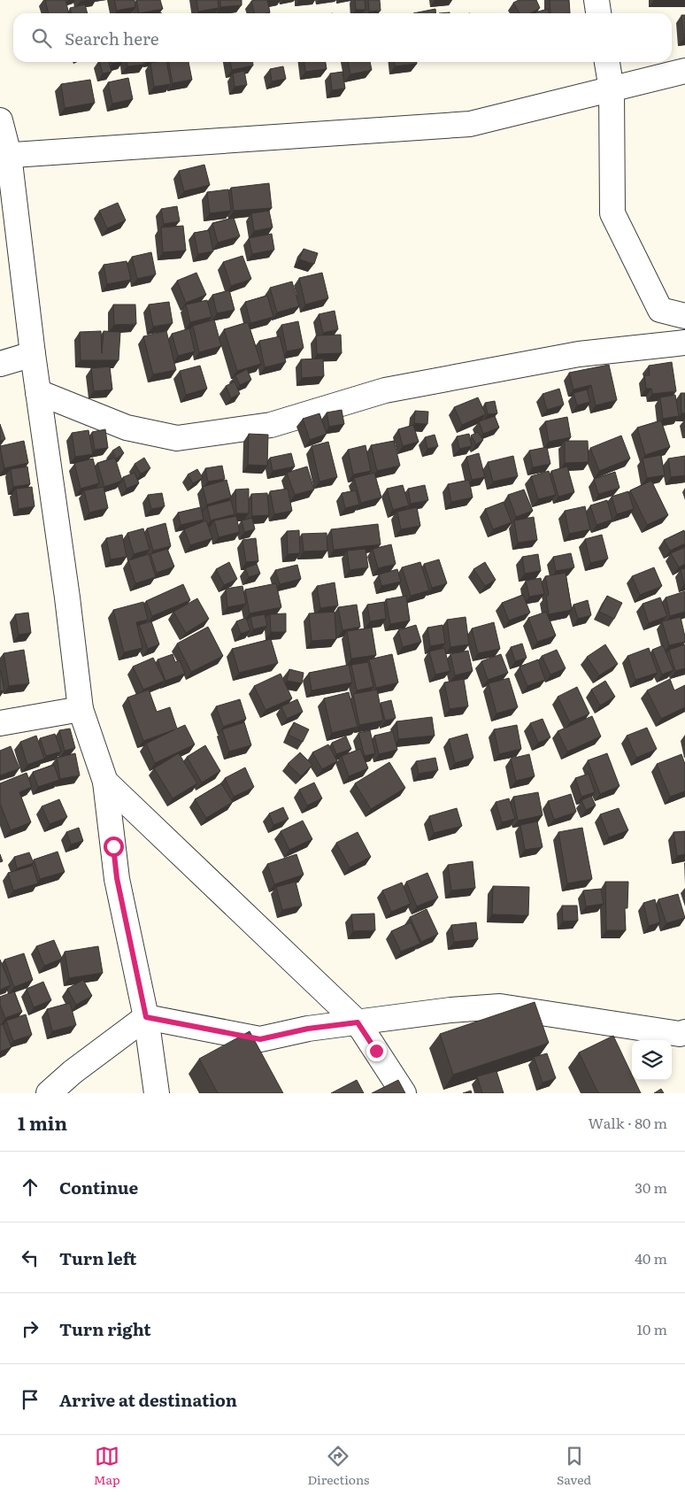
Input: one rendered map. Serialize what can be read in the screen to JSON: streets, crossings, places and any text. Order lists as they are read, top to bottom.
{
  "page": {
    "search": "Search here",
    "heading": ["1 min", "Walk · 80 m"],
    "list": [
      ["Continue", "30 m"],
      ["Turn left", "40 m"],
      ["Turn right", "10 m"],
      "Arrive at destination"
    ],
    "nav": ["Map", "Directions", "Saved"]
  }
}
